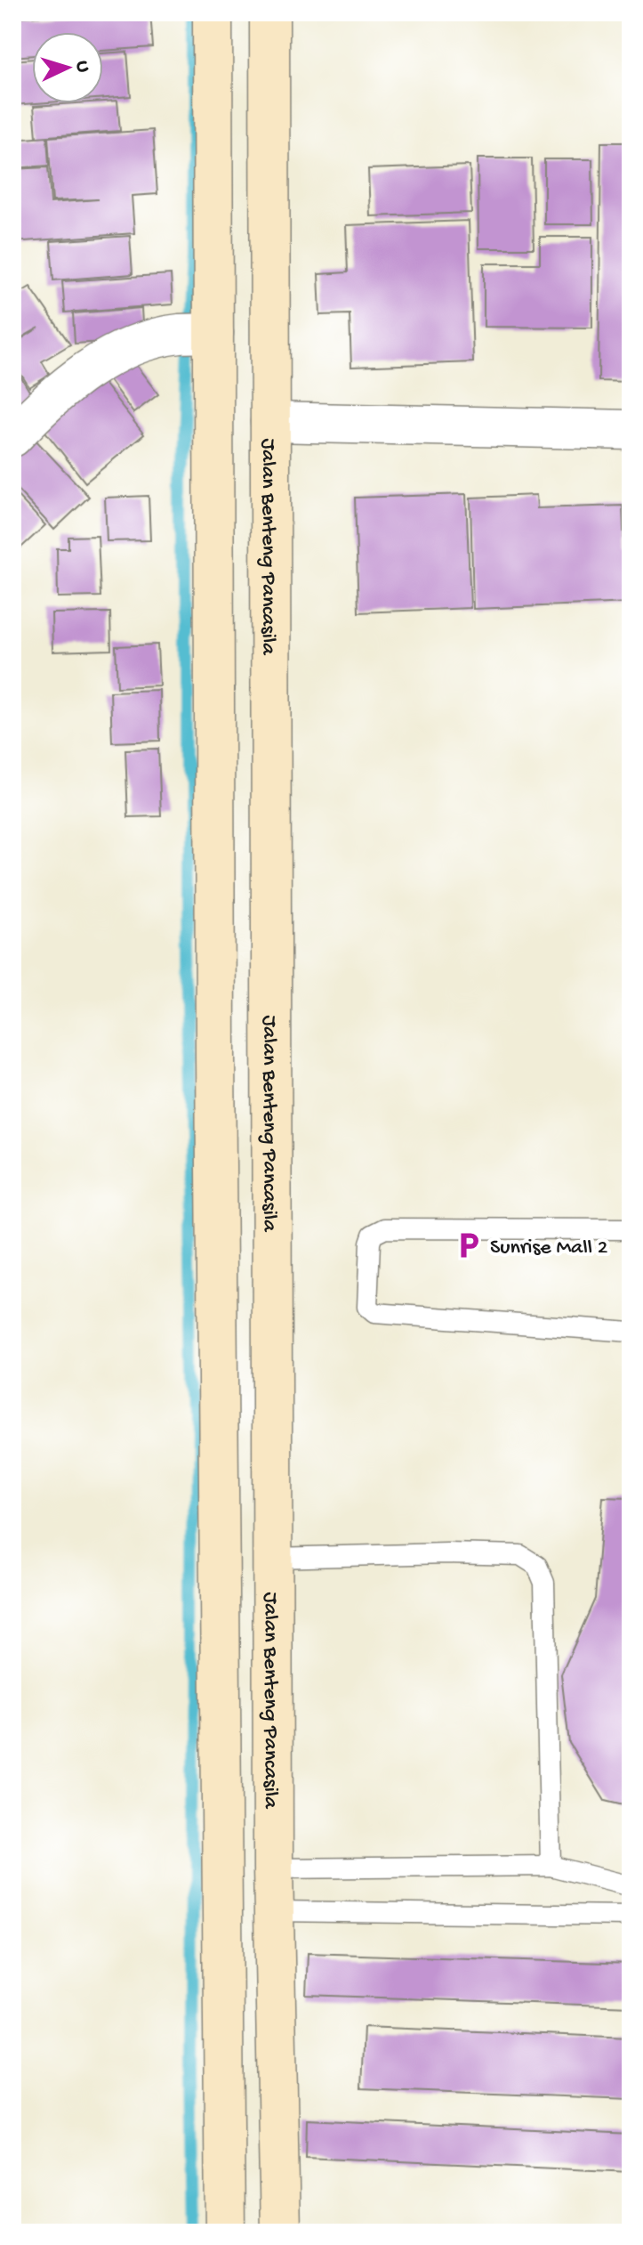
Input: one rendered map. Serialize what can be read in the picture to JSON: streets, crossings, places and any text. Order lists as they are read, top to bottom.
{
  "streets": {
    "street": ["Jalan Benteng Pancasila"]
  },
  "places": {
    "parking": ["Sunrise Mall 2"]
  },
  "north": "right"
}
